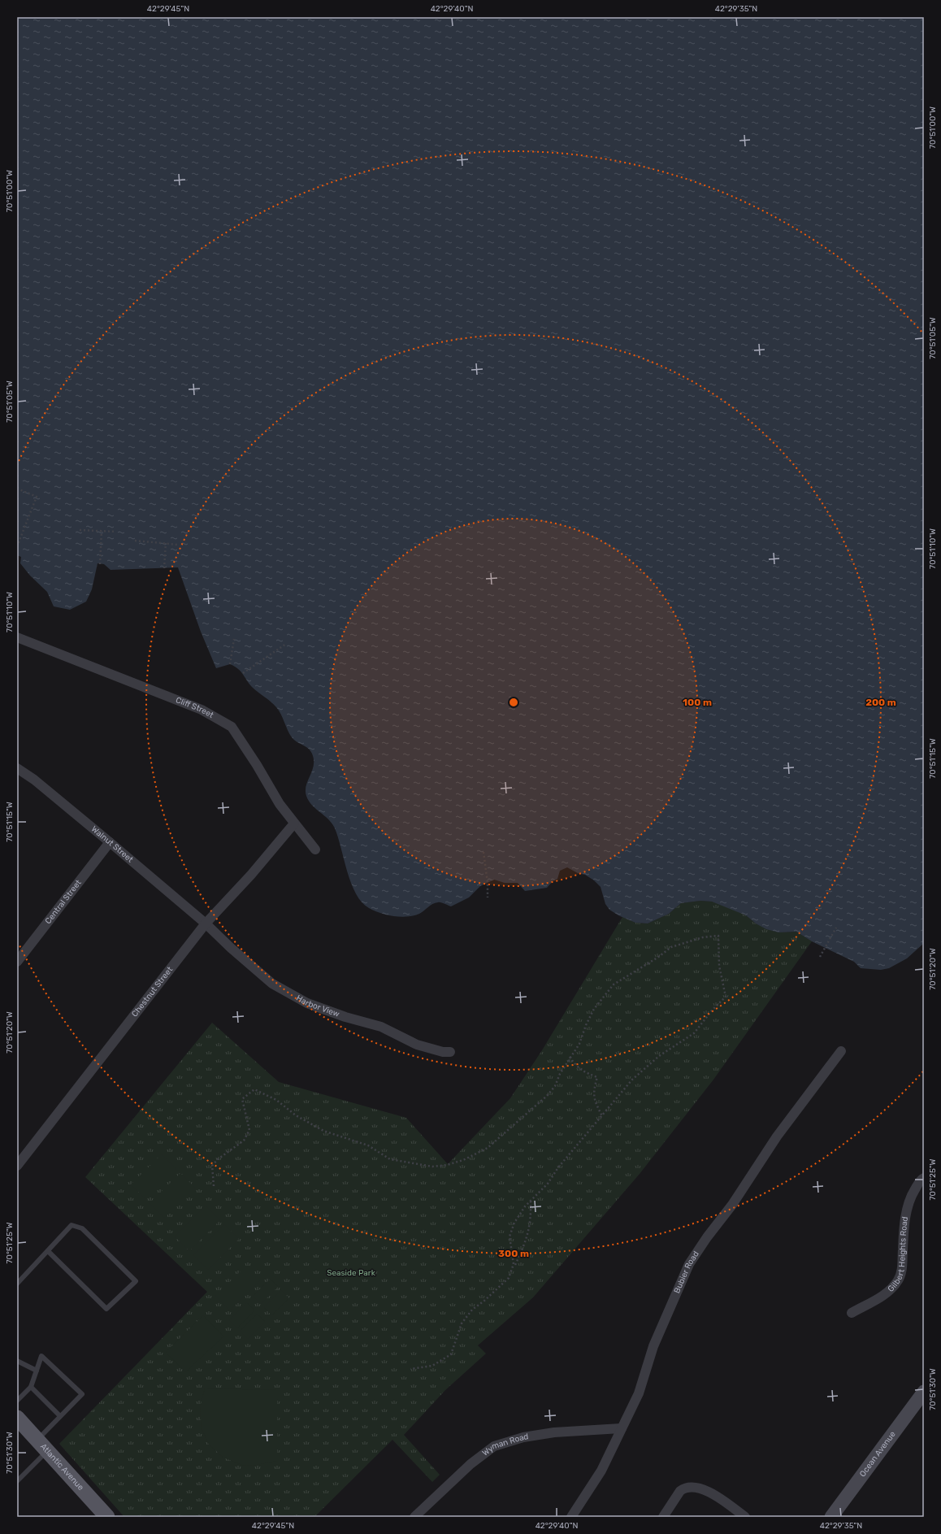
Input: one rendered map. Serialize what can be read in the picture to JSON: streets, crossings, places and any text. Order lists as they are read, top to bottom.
{
  "streets": {
    "main road": ["Ocean Avenue", "Atlantic Avenue"],
    "street": [
      "Cliff Street",
      "Walnut Street",
      "Central Street",
      "Chestnut Street",
      "Harbor View",
      "Gilbert Heights Road",
      "Bubier Road",
      "Wyman Road"
    ]
  },
  "crossings": [
    ["Cliff Street", "Chestnut Street"],
    ["Walnut Street", "Central Street"],
    ["Walnut Street", "Chestnut Street"],
    ["Walnut Street", "Harbor View"],
    ["Chestnut Street", "Harbor View"],
    ["Bubier Road", "Wyman Road"]
  ],
  "parks": ["Seaside Park"],
  "coordinates": [
    "42°29'45\"N",
    "42°29'40\"N",
    "42°29'35\"N",
    "70°51'00\"W",
    "70°51'05\"W",
    "70°51'10\"W",
    "70°51'15\"W",
    "70°51'20\"W",
    "70°51'25\"W",
    "70°51'30\"W"
  ],
  "rings": ["100 m", "200 m", "300 m"]
}
